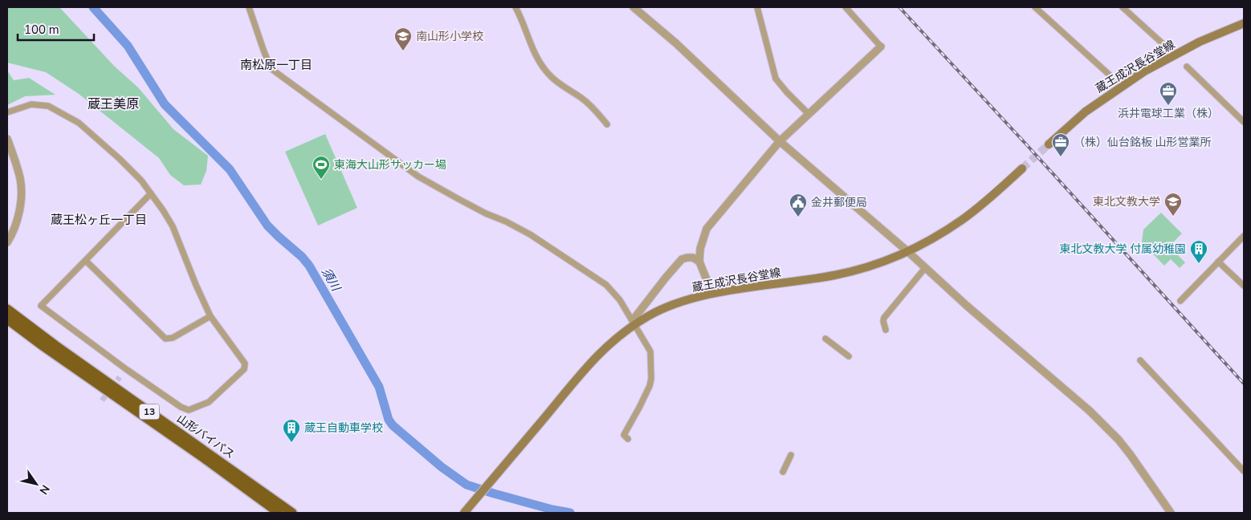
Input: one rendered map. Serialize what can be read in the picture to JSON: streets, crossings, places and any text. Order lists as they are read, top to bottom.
{
  "streets": {
    "highway": ["13", "山形バイパス"],
    "main road": ["蔵王成沢長谷堂線"]
  },
  "districts": ["南松原一丁目", "蔵王美原", "蔵王松ヶ丘一丁目"],
  "water": ["須川"],
  "places": {
    "school or university": ["南山形小学校", "東北文教大学"],
    "office": ["浜井電球工業（株）", "（株）仙台銘板 山形営業所"],
    "sports": ["東海大山形サッカー場"],
    "public building": ["金井郵便局"],
    "building": ["東北文教大学 付属幼稚園", "蔵王自動車学校"]
  },
  "scale_bar": "100 m",
  "north": "bottom right"
}
